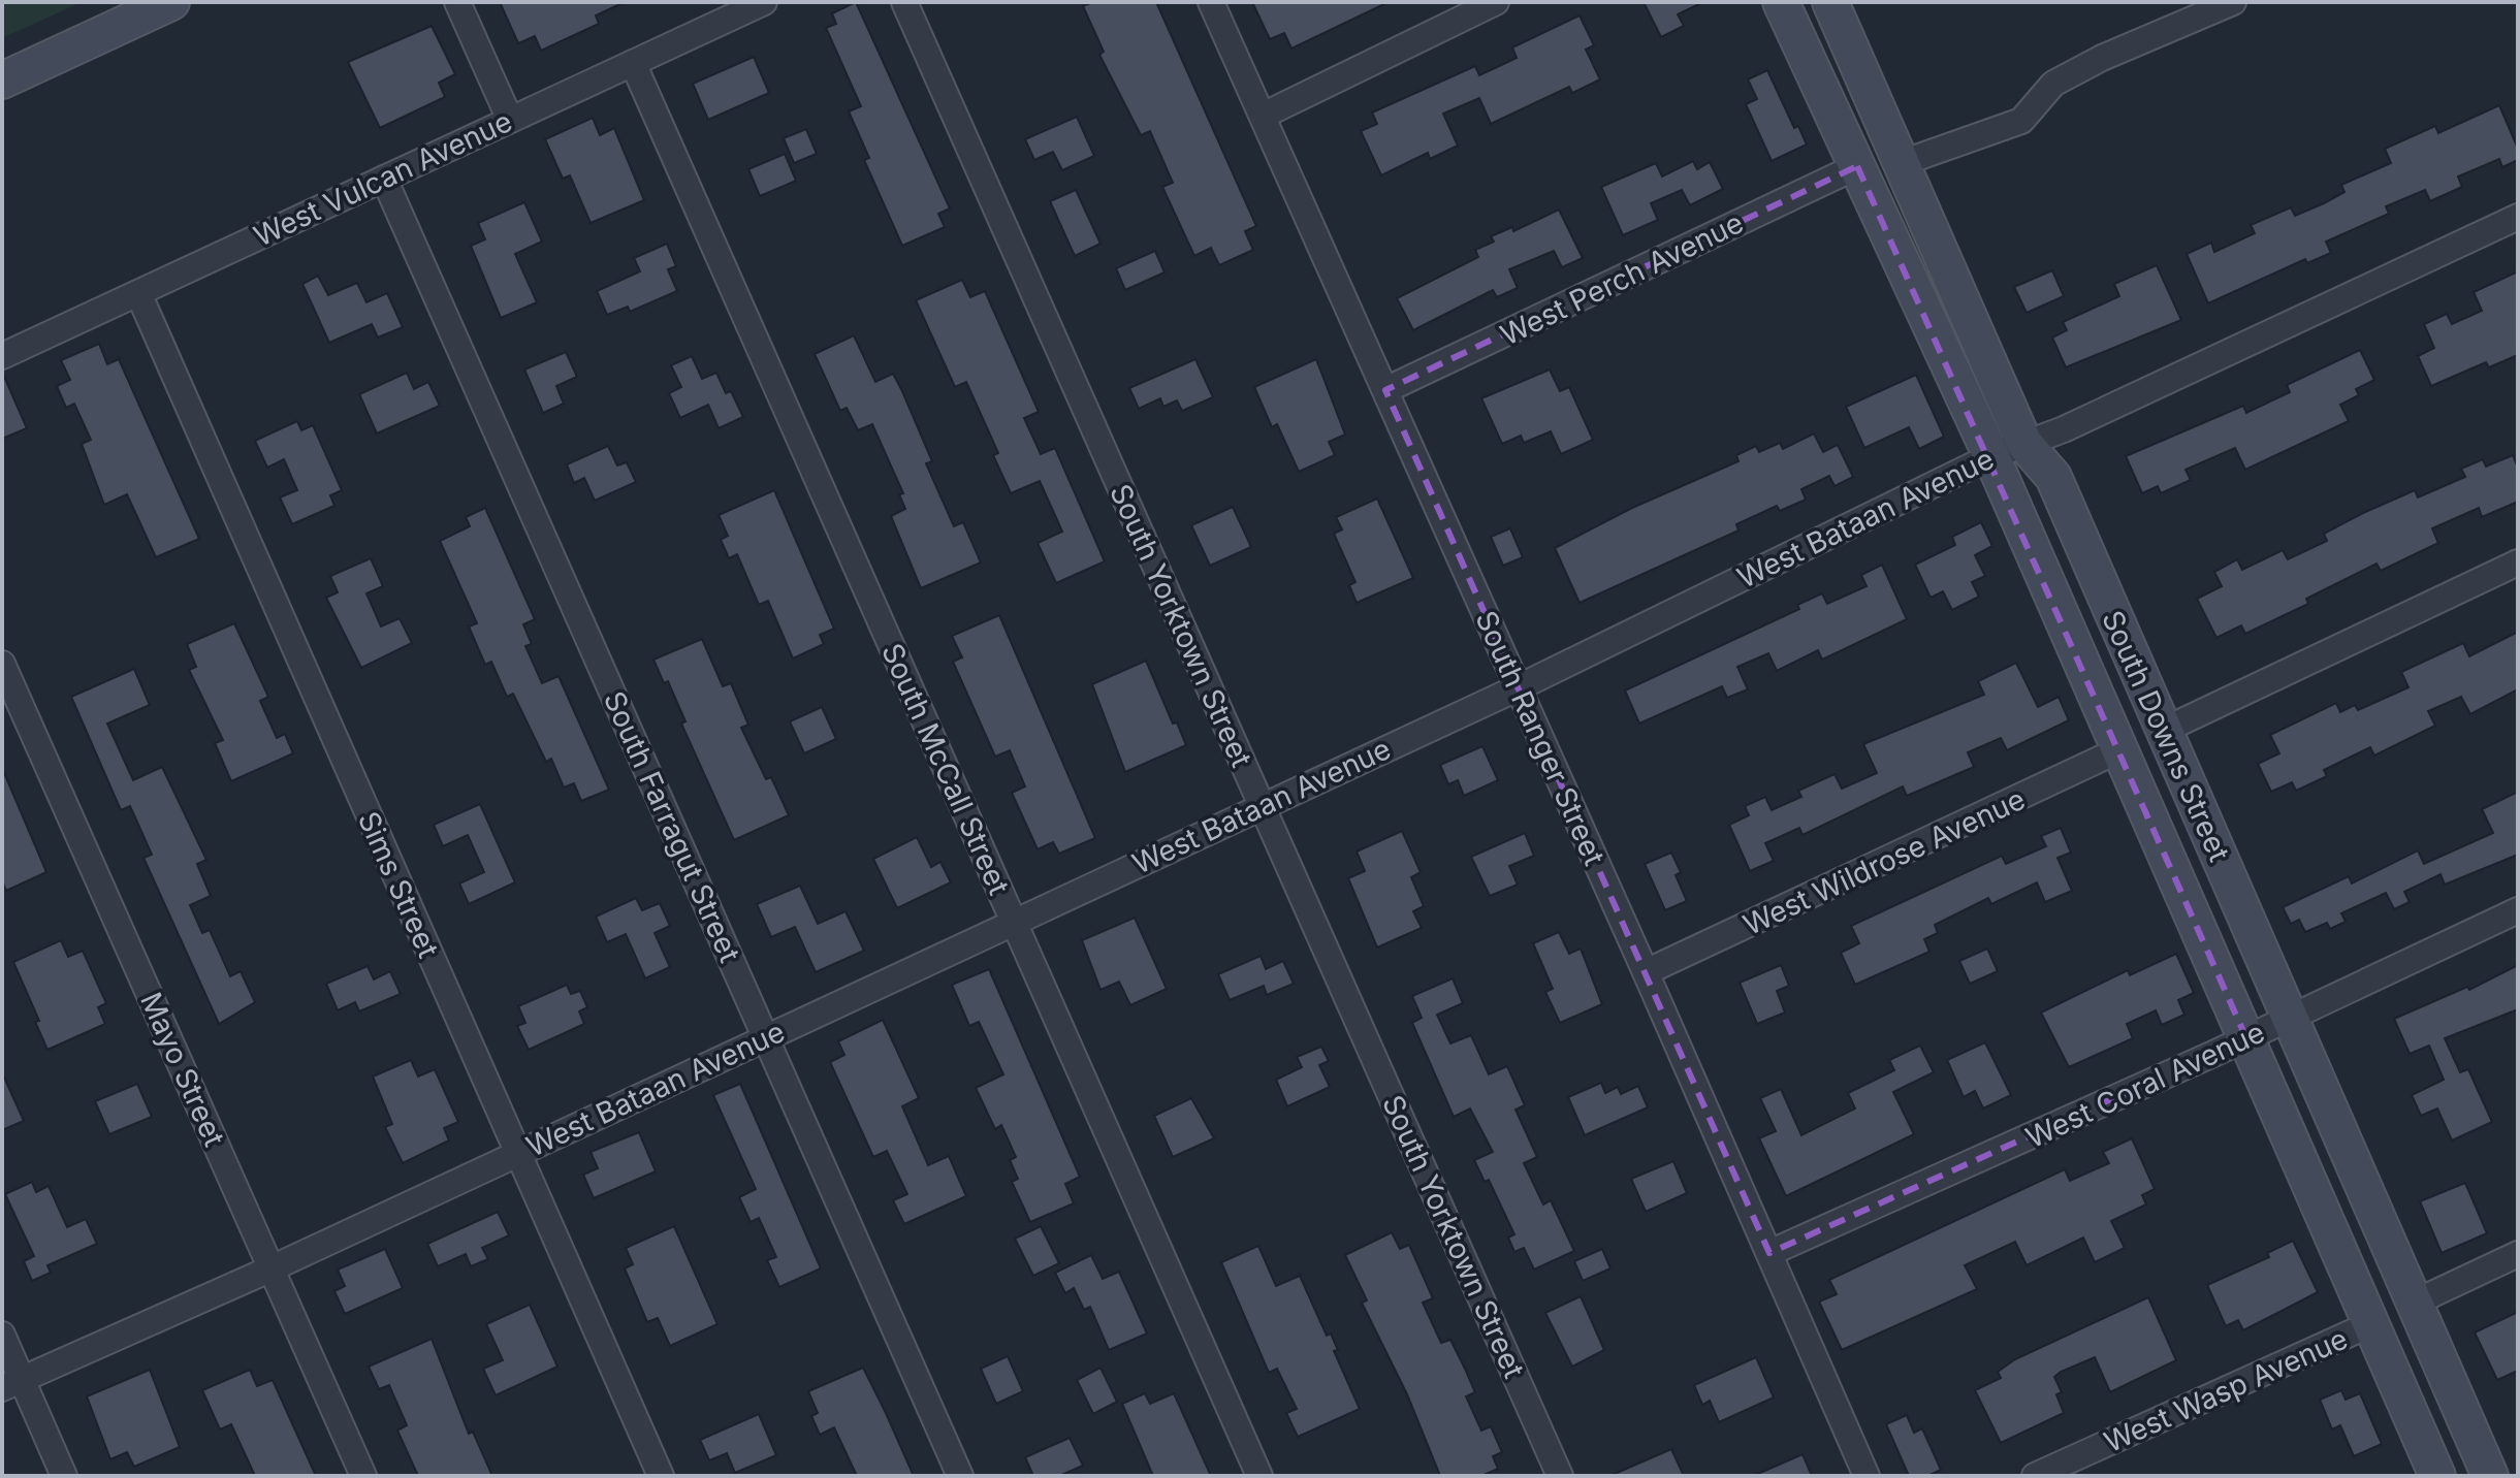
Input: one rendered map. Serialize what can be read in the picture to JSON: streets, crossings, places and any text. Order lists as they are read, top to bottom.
{
  "streets": {
    "main road": ["South Downs Street"],
    "street": [
      "West Vulcan Avenue",
      "West Perch Avenue",
      "West Bataan Avenue",
      "South Yorktown Street",
      "South Ranger Street",
      "South McCall Street",
      "South Farragut Street",
      "West Wildrose Avenue",
      "Sims Street",
      "Mayo Street",
      "West Coral Avenue",
      "West Wasp Avenue"
    ]
  },
  "crossings": [
    ["West Vulcan Avenue", "South McCall Street"],
    ["West Vulcan Avenue", "South Farragut Street"],
    ["West Vulcan Avenue", "Sims Street"],
    ["West Perch Avenue", "South Downs Street"],
    ["West Perch Avenue", "South Ranger Street"],
    ["West Bataan Avenue", "South Yorktown Street"],
    ["West Bataan Avenue", "South Downs Street"],
    ["West Bataan Avenue", "South Ranger Street"],
    ["West Bataan Avenue", "South McCall Street"],
    ["West Bataan Avenue", "South Farragut Street"],
    ["West Bataan Avenue", "Sims Street"],
    ["West Bataan Avenue", "Mayo Street"],
    ["South Downs Street", "West Wildrose Avenue"],
    ["South Downs Street", "West Coral Avenue"],
    ["South Downs Street", "West Wasp Avenue"],
    ["South Ranger Street", "West Wildrose Avenue"],
    ["South Ranger Street", "West Coral Avenue"]
  ]
}
